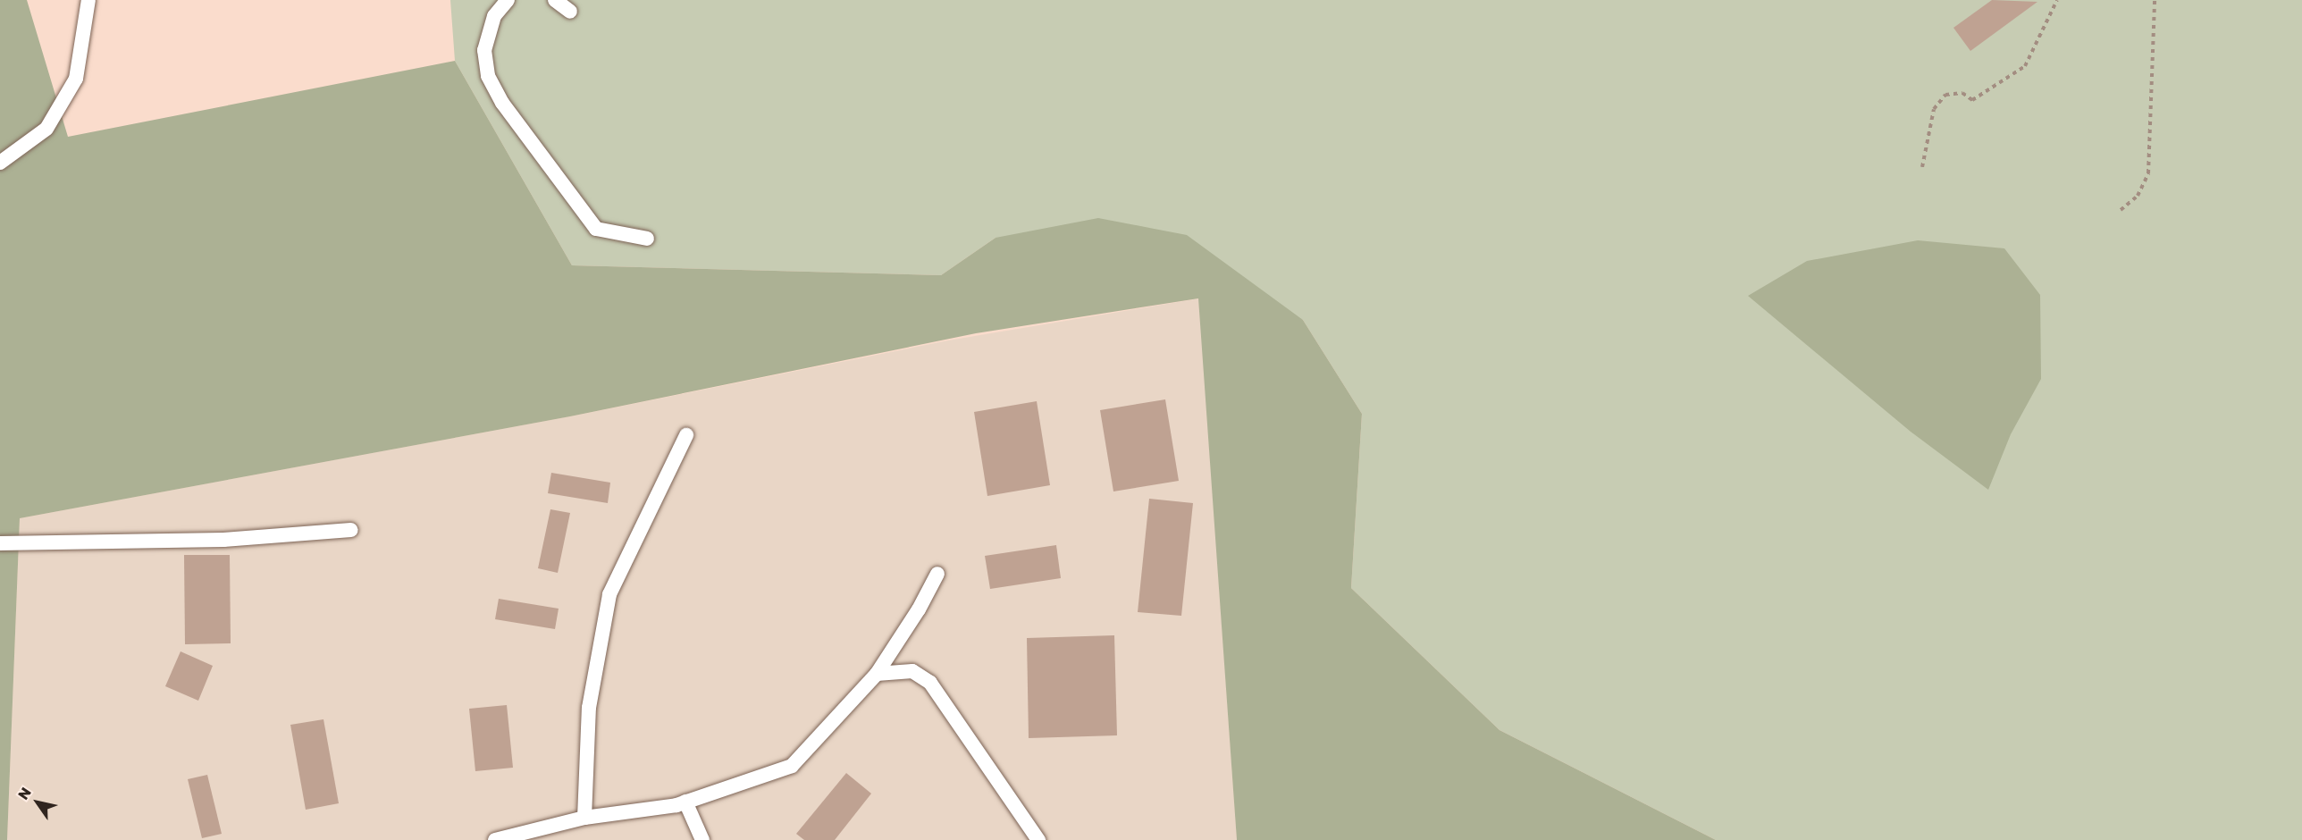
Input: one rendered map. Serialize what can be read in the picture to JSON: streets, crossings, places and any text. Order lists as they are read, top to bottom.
{
  "north": "top left"
}
